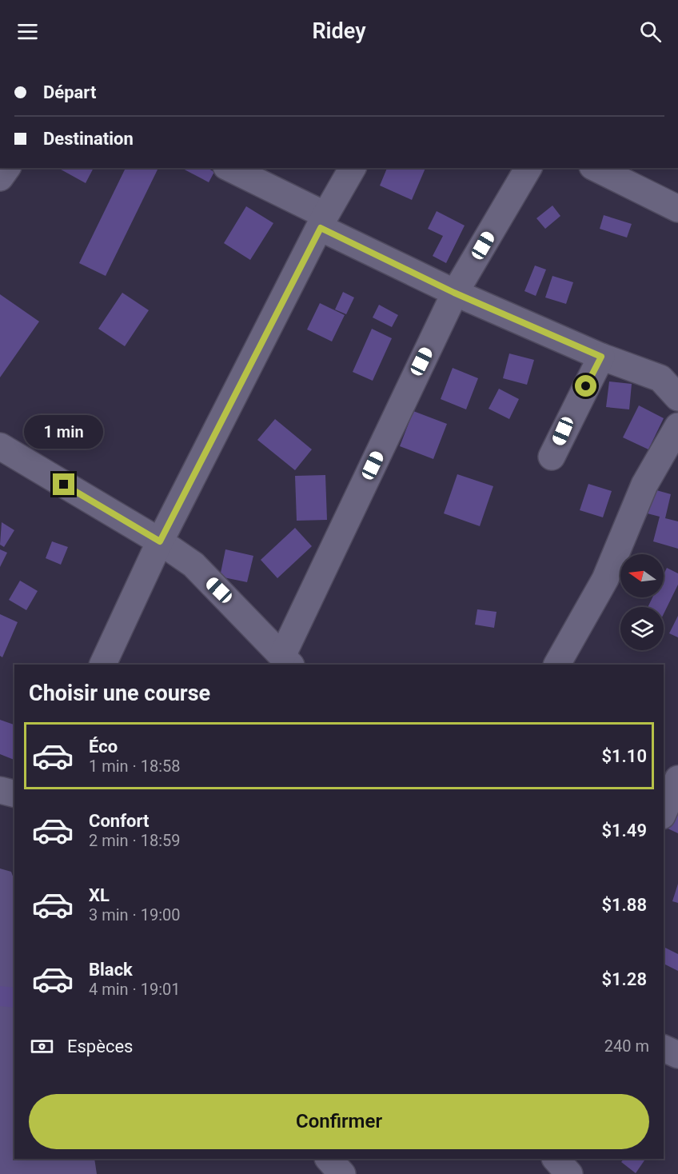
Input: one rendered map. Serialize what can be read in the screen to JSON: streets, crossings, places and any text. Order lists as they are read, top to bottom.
{
  "north": "left",
  "page": {
    "header": "Ridey",
    "banner": ["Départ", "Destination"],
    "bubble": "1 min",
    "heading": "Choisir une course",
    "list": [
      {
        "name": "Éco",
        "note": "1 min · 18:58",
        "value": "$1.10"
      },
      {
        "name": "Confort",
        "note": "2 min · 18:59",
        "value": "$1.49"
      },
      {
        "name": "XL",
        "note": "3 min · 19:00",
        "value": "$1.88"
      },
      {
        "name": "Black",
        "note": "4 min · 19:01",
        "value": "$1.28"
      }
    ],
    "pay": ["Espèces", "240 m"],
    "buttons": "Confirmer"
  }
}
